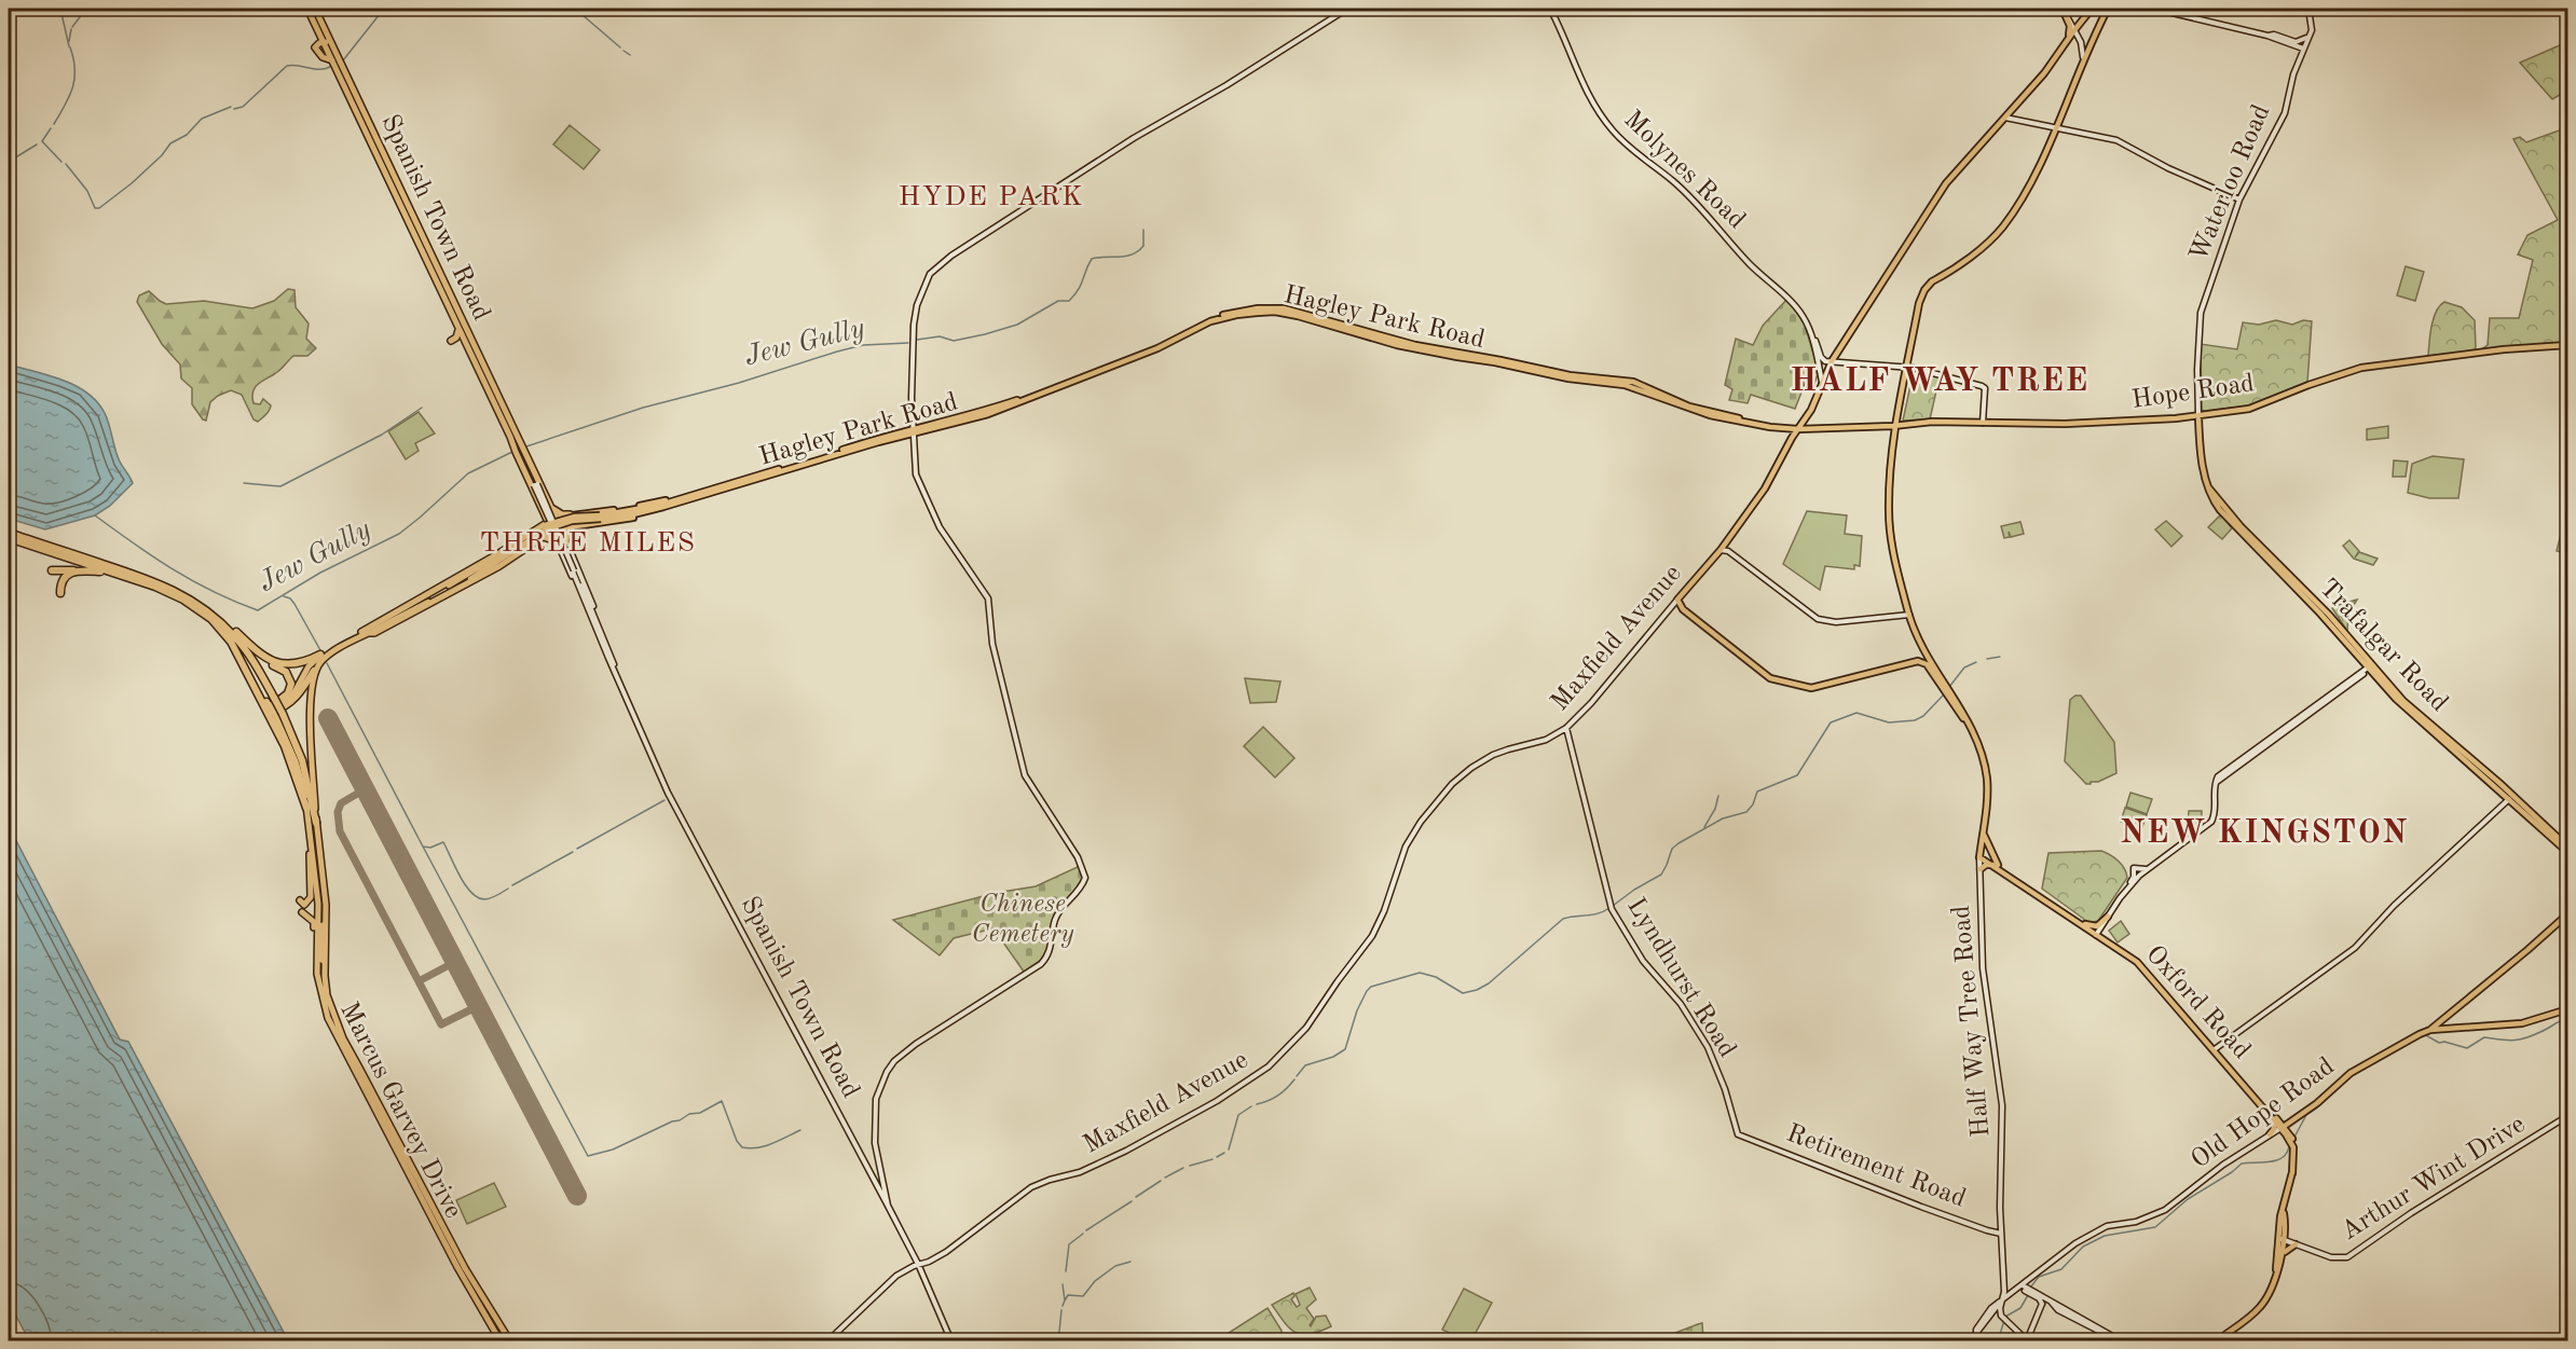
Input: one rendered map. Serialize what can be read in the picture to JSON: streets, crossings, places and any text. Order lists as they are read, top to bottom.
{
  "streets": {
    "highway": ["Spanish Town Road", "Marcus Garvey Drive"],
    "main road": [
      "Molynes Road",
      "Waterloo Road",
      "Hagley Park Road",
      "Hope Road",
      "Maxfield Avenue",
      "Trafalgar Road",
      "Lyndhurst Road",
      "Oxford Road",
      "Half Way Tree Road",
      "Old Hope Road",
      "Retirement Road",
      "Arthur Wint Drive"
    ]
  },
  "crossings": [
    ["Molynes Road", "Maxfield Avenue"],
    ["Waterloo Road", "Hope Road"],
    ["Waterloo Road", "Trafalgar Road"],
    ["Spanish Town Road", "Hagley Park Road"],
    ["Spanish Town Road", "Maxfield Avenue"],
    ["Hagley Park Road", "Hope Road"],
    ["Hagley Park Road", "Maxfield Avenue"],
    ["Hagley Park Road", "Half Way Tree Road"],
    ["Hope Road", "Trafalgar Road"],
    ["Hope Road", "Half Way Tree Road"],
    ["Maxfield Avenue", "Lyndhurst Road"],
    ["Lyndhurst Road", "Retirement Road"],
    ["Oxford Road", "Half Way Tree Road"],
    ["Oxford Road", "Old Hope Road"],
    ["Half Way Tree Road", "Old Hope Road"],
    ["Half Way Tree Road", "Retirement Road"]
  ],
  "districts": [
    "HYDE PARK",
    "HALF WAY TREE",
    "THREE MILES",
    "NEW KINGSTON"
  ],
  "water": ["Jew Gully"],
  "parks": ["Chinese Cemetery"]
}
